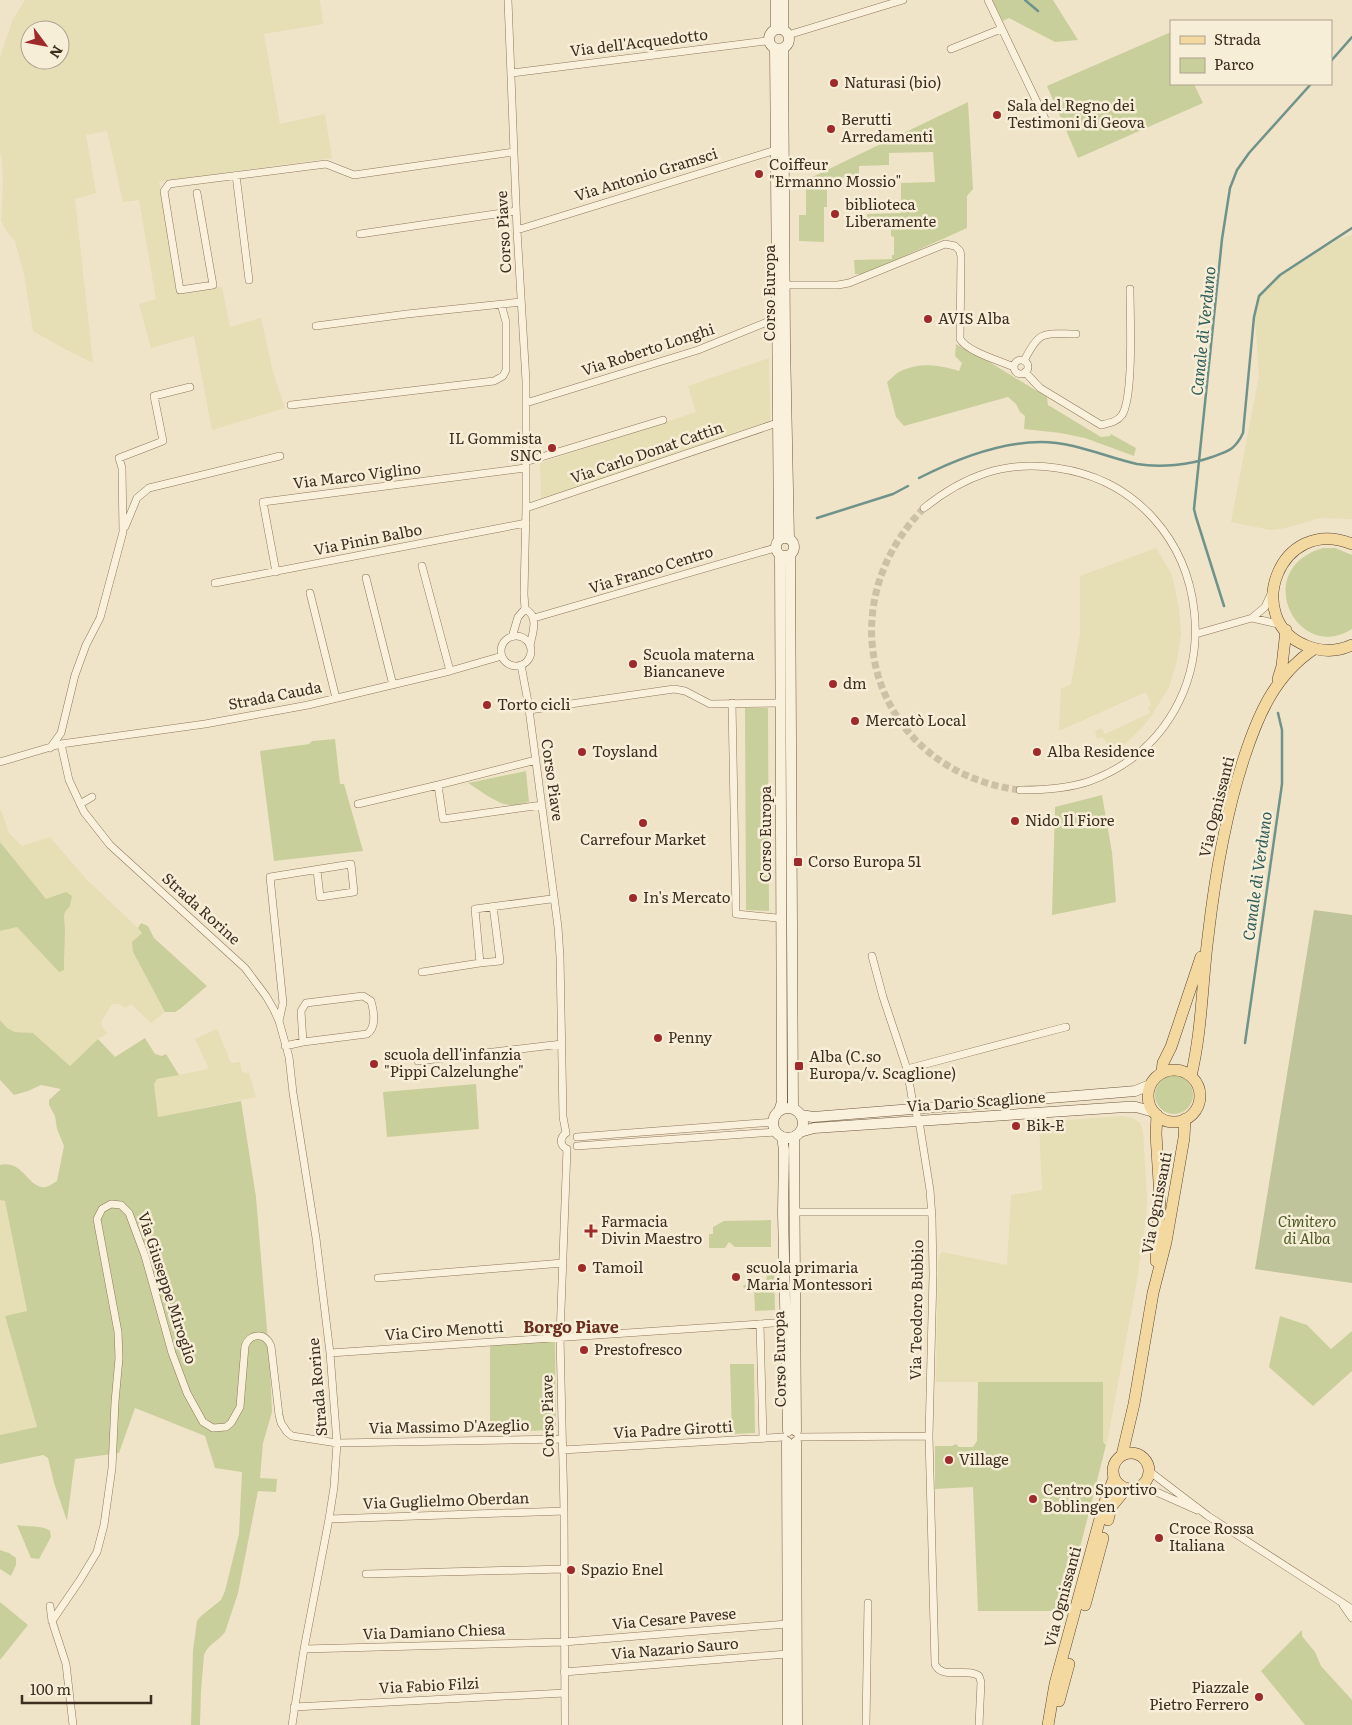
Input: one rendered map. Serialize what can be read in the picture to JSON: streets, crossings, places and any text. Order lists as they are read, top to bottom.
{
  "streets": {
    "main road": ["Corso Europa", "Via Ognissanti", "Via Dario Scaglione"],
    "street": [
      "Via dell'Acquedotto",
      "Via Antonio Gramsci",
      "Corso Piave",
      "Via Roberto Longhi",
      "Via Carlo Donat Cattin",
      "Via Marco Viglino",
      "Via Pinin Balbo",
      "Via Franco Centro",
      "Strada Cauda",
      "Strada Rorine",
      "Via Giuseppe Miroglio",
      "Via Teodoro Bubbio",
      "Via Ciro Menotti",
      "Via Massimo D'Azeglio",
      "Via Padre Girotti",
      "Via Guglielmo Oberdan",
      "Via Cesare Pavese",
      "Via Damiano Chiesa",
      "Via Nazario Sauro",
      "Via Fabio Filzi"
    ]
  },
  "crossings": [
    ["Via dell'Acquedotto", "Corso Piave"],
    ["Via dell'Acquedotto", "Corso Europa"],
    ["Via Antonio Gramsci", "Corso Piave"],
    ["Via Antonio Gramsci", "Corso Europa"],
    ["Corso Piave", "Via Roberto Longhi"],
    ["Corso Piave", "Via Carlo Donat Cattin"],
    ["Corso Piave", "Via Marco Viglino"],
    ["Corso Piave", "Via Pinin Balbo"],
    ["Corso Piave", "Strada Cauda"],
    ["Corso Piave", "Via Ciro Menotti"],
    ["Corso Piave", "Via Massimo D'Azeglio"],
    ["Corso Piave", "Via Padre Girotti"],
    ["Corso Piave", "Via Guglielmo Oberdan"],
    ["Corso Piave", "Via Cesare Pavese"],
    ["Corso Piave", "Via Damiano Chiesa"],
    ["Corso Piave", "Via Nazario Sauro"],
    ["Corso Piave", "Via Fabio Filzi"],
    ["Corso Europa", "Via Roberto Longhi"],
    ["Corso Europa", "Via Carlo Donat Cattin"],
    ["Corso Europa", "Via Franco Centro"],
    ["Corso Europa", "Via Dario Scaglione"],
    ["Corso Europa", "Via Ciro Menotti"],
    ["Corso Europa", "Via Padre Girotti"],
    ["Corso Europa", "Via Cesare Pavese"],
    ["Corso Europa", "Via Nazario Sauro"],
    ["Via Marco Viglino", "Via Pinin Balbo"],
    ["Strada Cauda", "Strada Rorine"],
    ["Via Ognissanti", "Via Dario Scaglione"],
    ["Strada Rorine", "Via Giuseppe Miroglio"],
    ["Strada Rorine", "Via Ciro Menotti"],
    ["Strada Rorine", "Via Massimo D'Azeglio"],
    ["Strada Rorine", "Via Guglielmo Oberdan"],
    ["Strada Rorine", "Via Damiano Chiesa"],
    ["Strada Rorine", "Via Fabio Filzi"],
    ["Via Dario Scaglione", "Via Teodoro Bubbio"],
    ["Via Giuseppe Miroglio", "Via Massimo D'Azeglio"],
    ["Via Teodoro Bubbio", "Via Padre Girotti"],
    ["Via Cesare Pavese", "Via Damiano Chiesa"]
  ],
  "districts": ["Borgo Piave"],
  "water": ["Canale di Verduno"],
  "parks": ["Cimitero di Alba"],
  "places": {
    "other": [
      "Naturasi (bio)",
      "Sala del Regno dei Testimoni di Geova",
      "Berutti Arredamenti",
      "Coiffeur \"Ermanno Mossio\"",
      "biblioteca Liberamente",
      "AVIS Alba",
      "IL Gommista SNC",
      "Scuola materna Biancaneve",
      "dm",
      "Torto cicli",
      "Mercatò Local",
      "Toysland",
      "Alba Residence",
      "Nido Il Fiore",
      "Carrefour Market",
      "In's Mercato",
      "Penny",
      "scuola dell'infanzia \"Pippi Calzelunghe\"",
      "Bik-E",
      "Tamoil",
      "scuola primaria Maria Montessori",
      "Prestofresco",
      "Village",
      "Centro Sportivo Boblingen",
      "Croce Rossa Italiana",
      "Spazio Enel",
      "Piazzale Pietro Ferrero"
    ],
    "transit": ["Corso Europa 51", "Alba (C.so Europa/v. Scaglione)"],
    "health": ["Farmacia Divin Maestro"]
  },
  "legend": ["Strada", "Parco"],
  "scale_bar": "100 m",
  "north": "bottom right"
}
